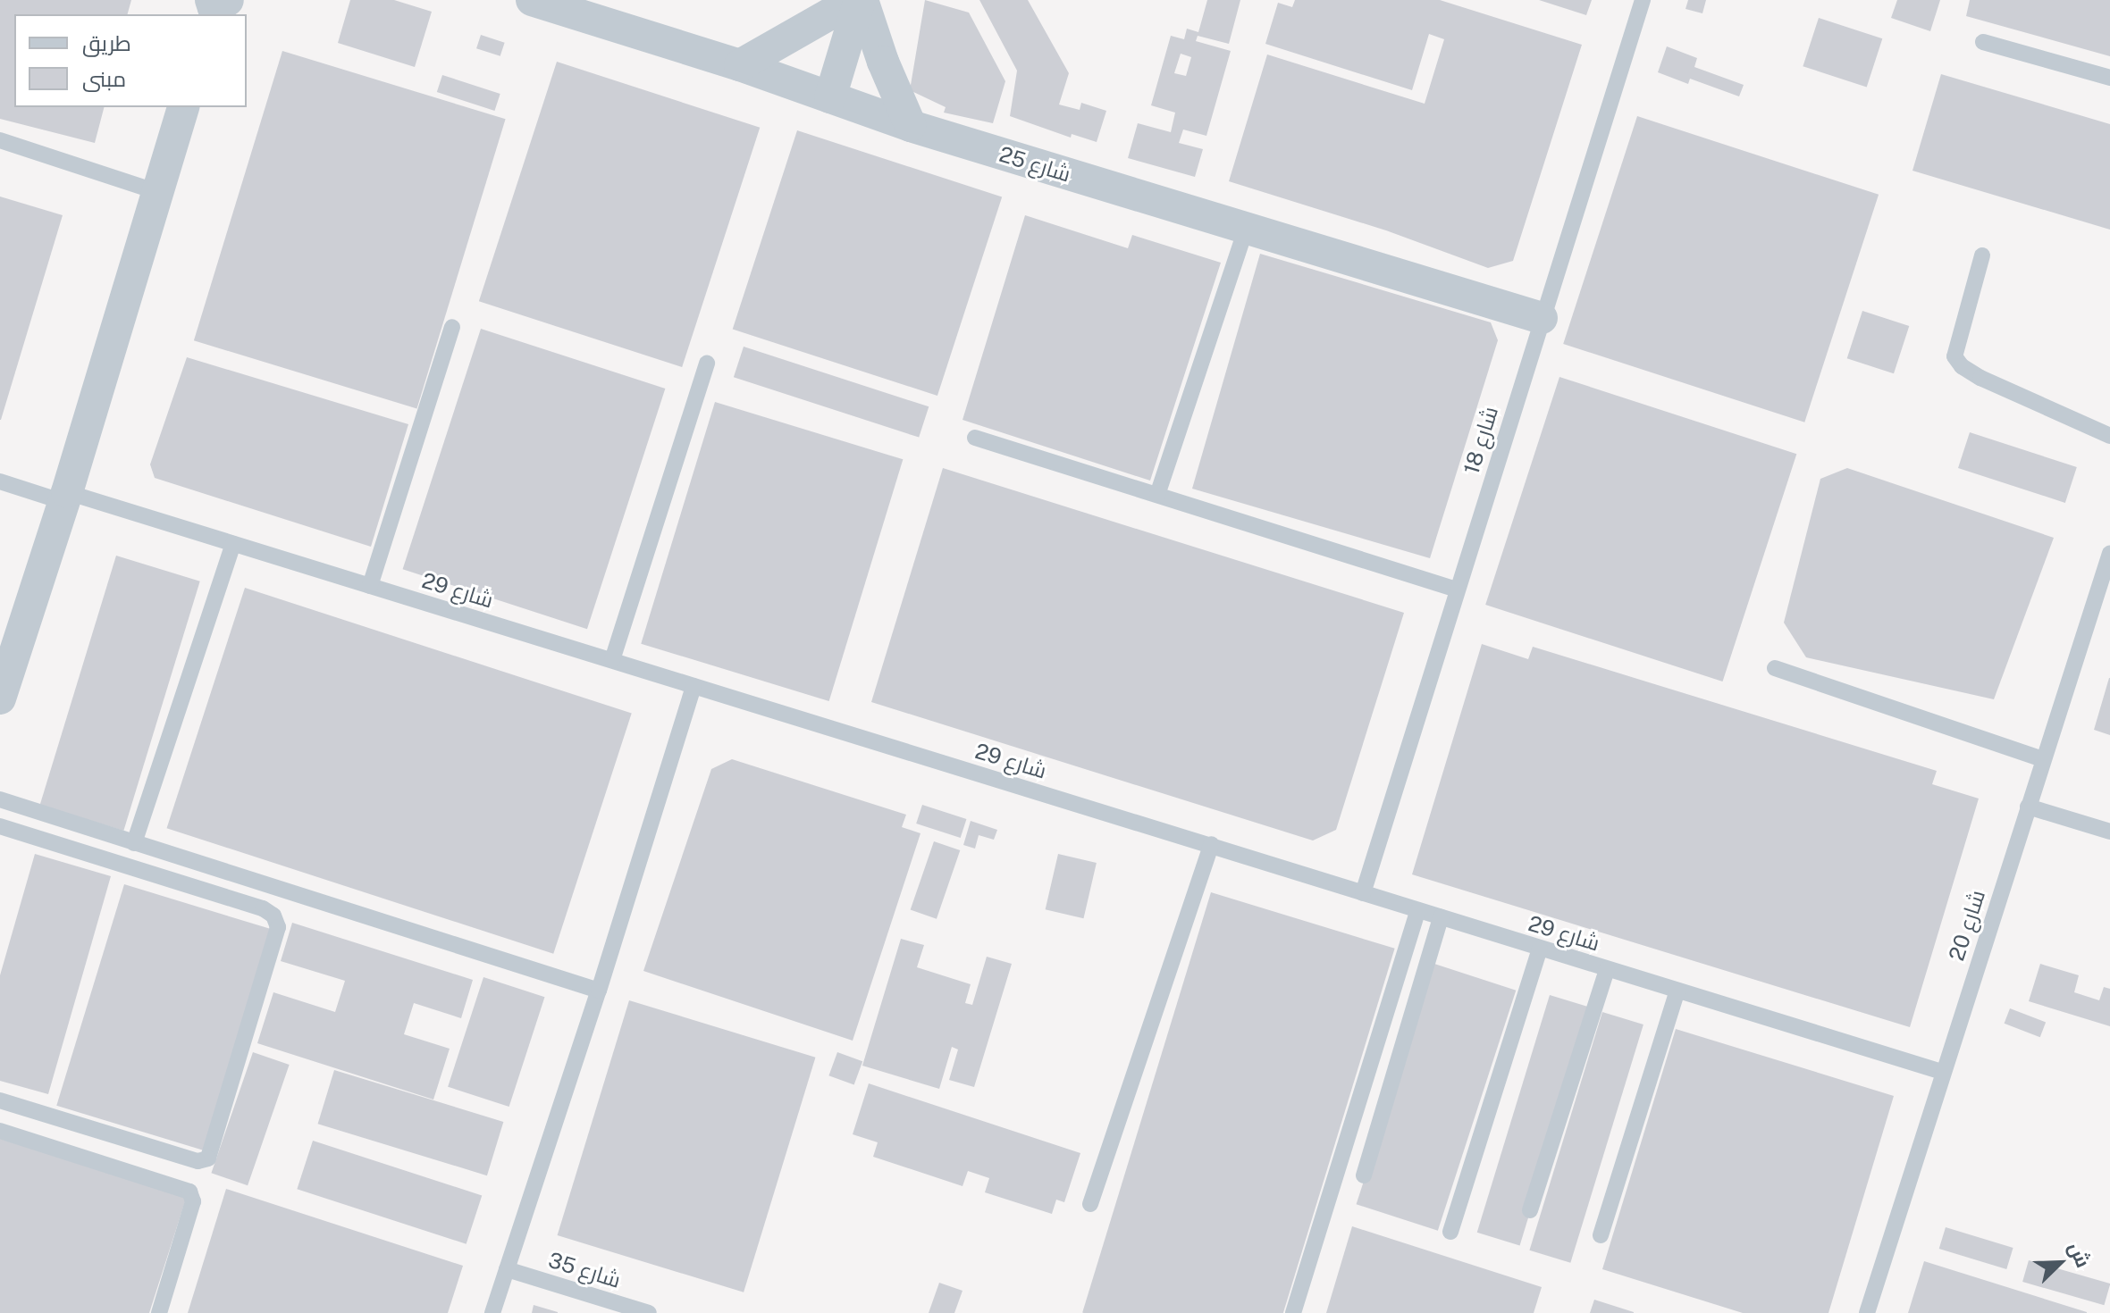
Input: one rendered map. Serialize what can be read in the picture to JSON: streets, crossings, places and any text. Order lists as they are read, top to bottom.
{
  "streets": {
    "street": ["شارع 25"],
    "lane": [
      "شارع 18",
      "شارع 29",
      "شارع 20",
      "شارع 35"
    ]
  },
  "crossings": [
    ["شارع 25", "شارع 18"],
    ["شارع 18", "شارع 29"],
    ["شارع 29", "شارع 20"]
  ],
  "legend": ["طريق", "مبنى"],
  "north": "top right"
}
